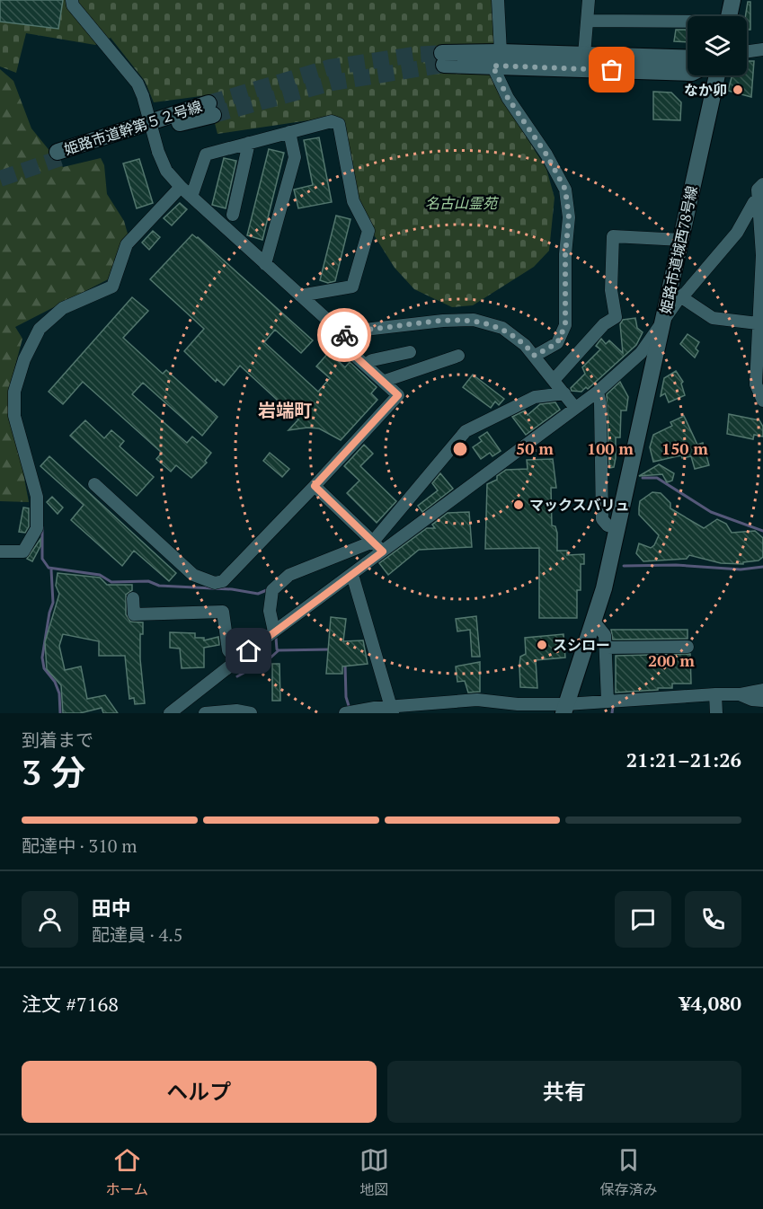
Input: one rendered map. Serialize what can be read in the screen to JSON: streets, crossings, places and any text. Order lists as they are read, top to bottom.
{
  "streets": {
    "street": ["姫路市道幹第５２号線", "姫路市道城西78号線"]
  },
  "districts": ["岩端町"],
  "parks": ["名古山霊苑"],
  "places": ["なか卯", "マックスバリュ", "スシロー"],
  "page": {
    "heading": ["3 分", "到着まで", "21:21–21:26"],
    "panel": [
      "田中",
      "配達員 · 4.5",
      "注文 #7168",
      "¥4,080"
    ],
    "bar": "配達中 · 310 m",
    "buttons": ["ヘルプ", "共有"],
    "tabs": ["ホーム", "地図", "保存済み"]
  },
  "rings": [
    "50 m",
    "100 m",
    "150 m",
    "200 m"
  ]
}
